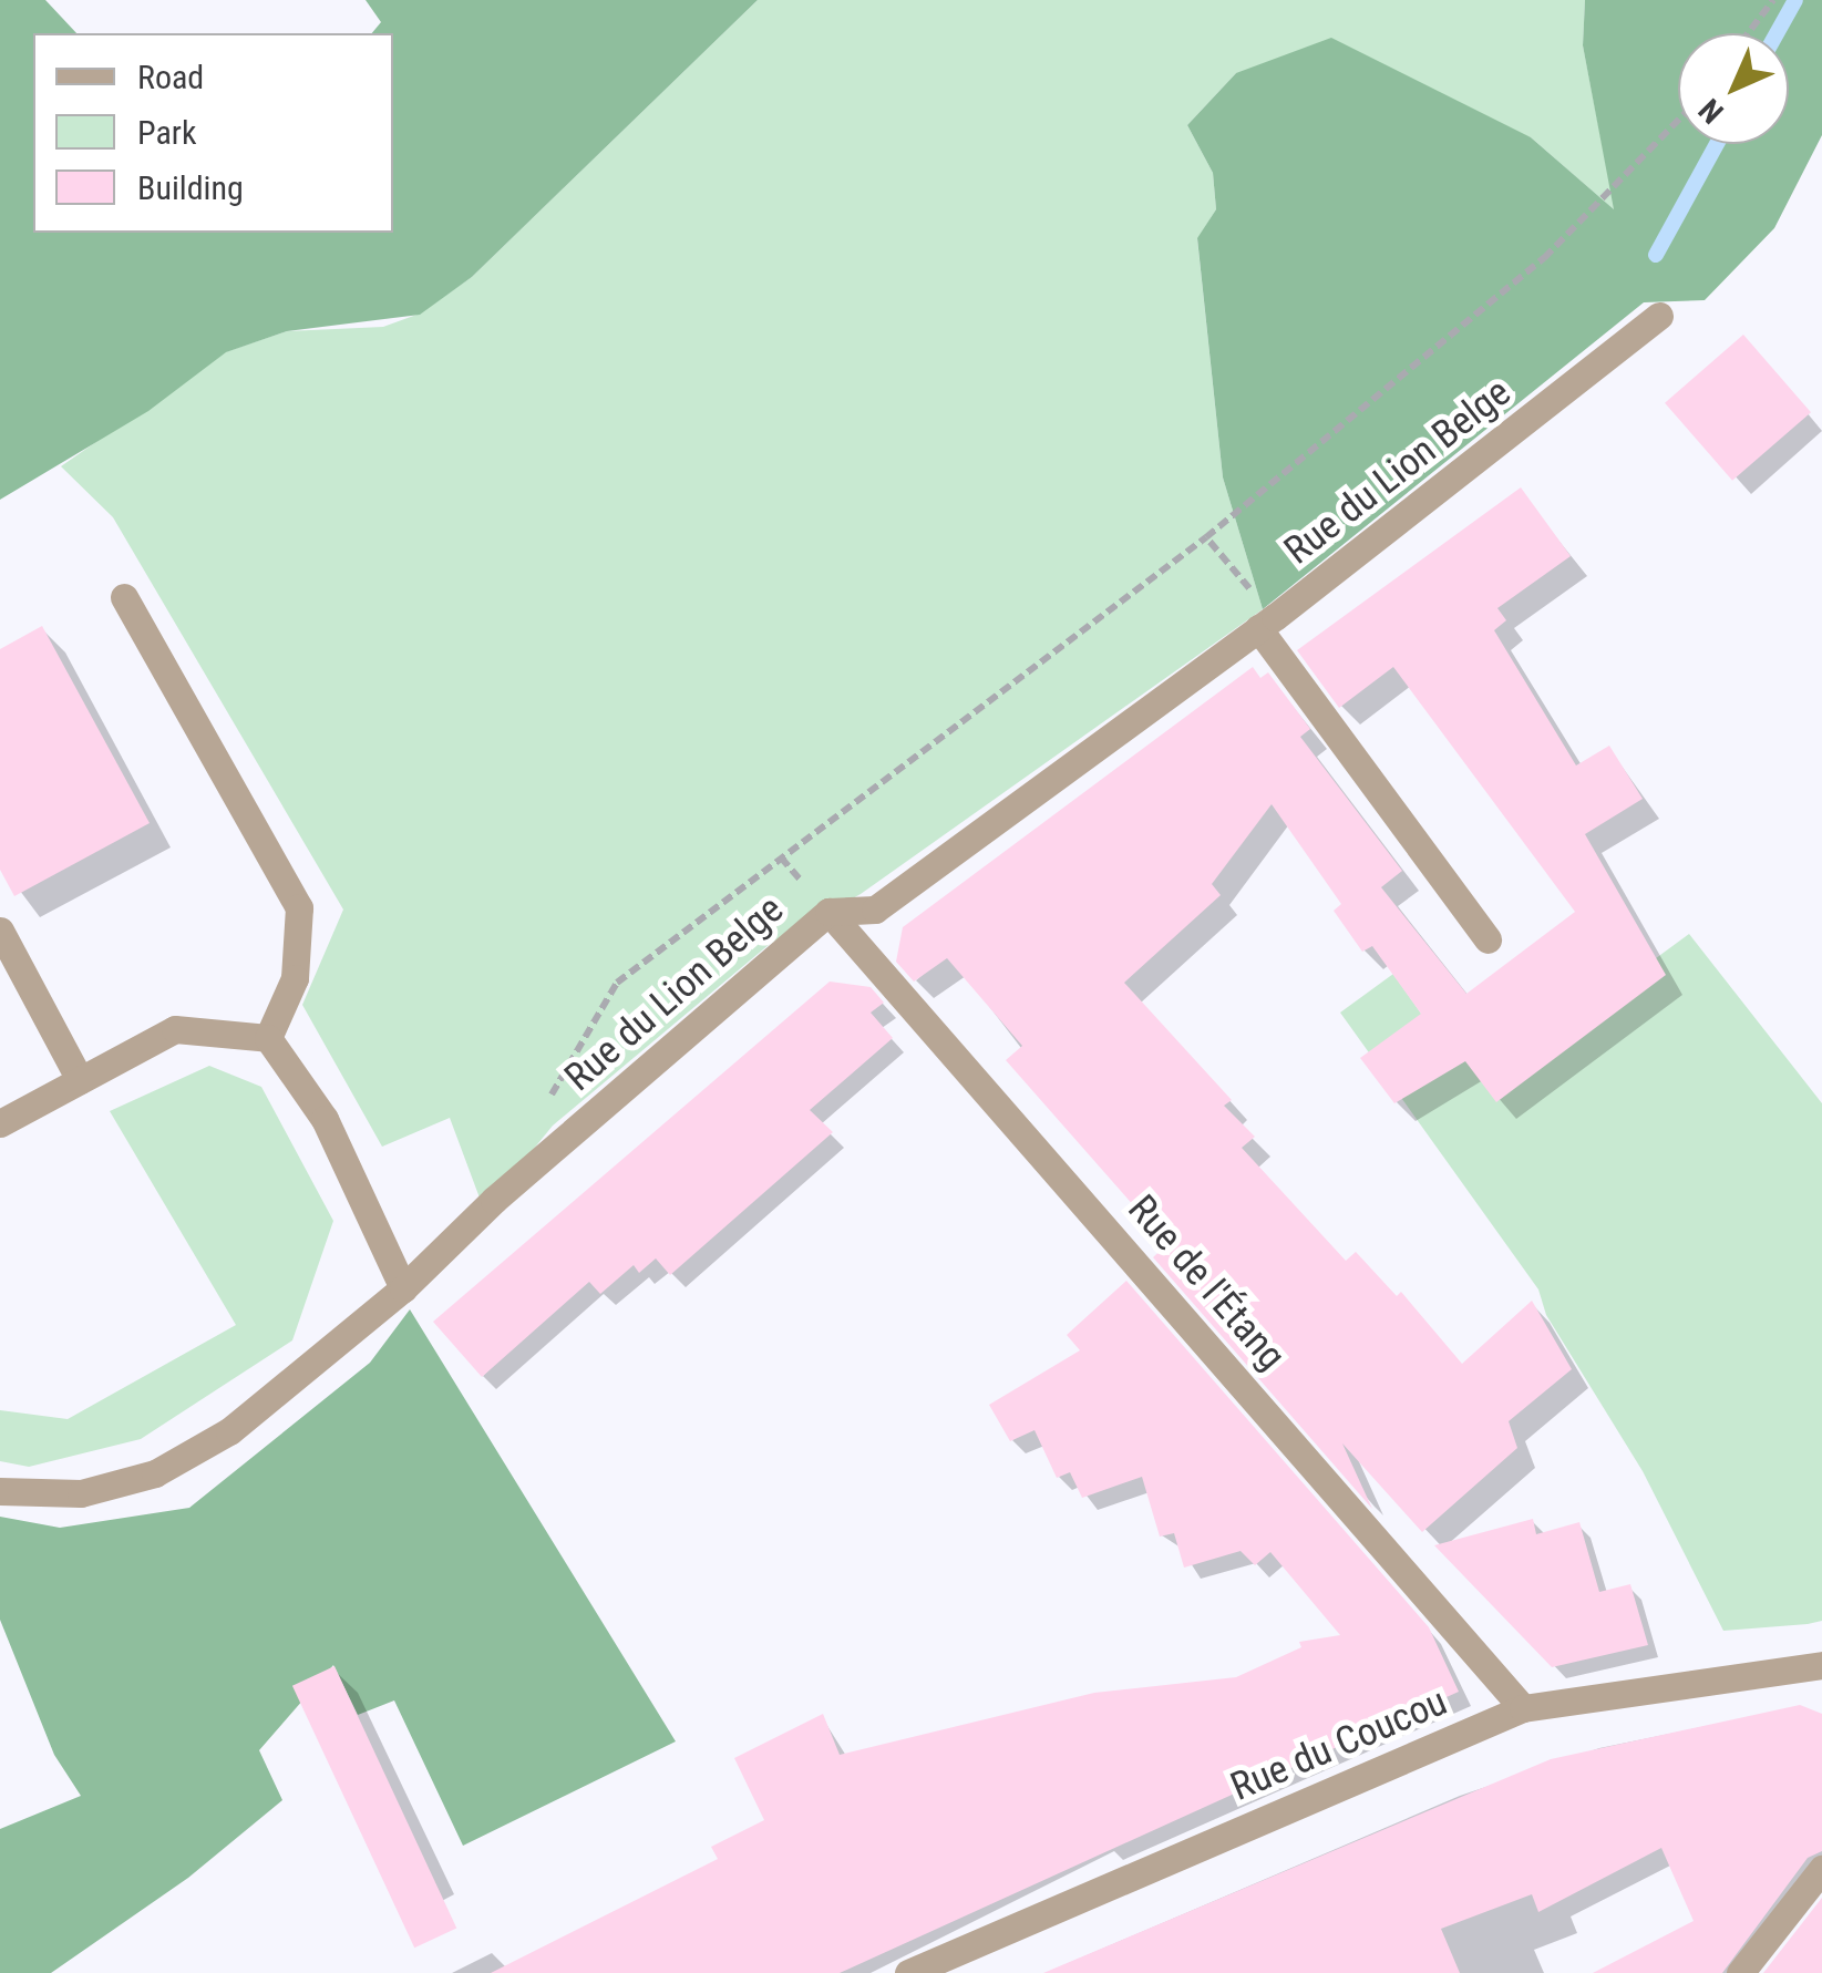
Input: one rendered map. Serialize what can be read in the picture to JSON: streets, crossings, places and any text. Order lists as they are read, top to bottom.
{
  "streets": {
    "street": ["Rue du Lion Belge", "Rue de l'Étang", "Rue du Coucou"]
  },
  "crossings": [
    ["Rue du Lion Belge", "Rue de l'Étang"],
    ["Rue de l'Étang", "Rue du Coucou"]
  ],
  "legend": ["Road", "Park", "Building"],
  "north": "bottom left"
}
